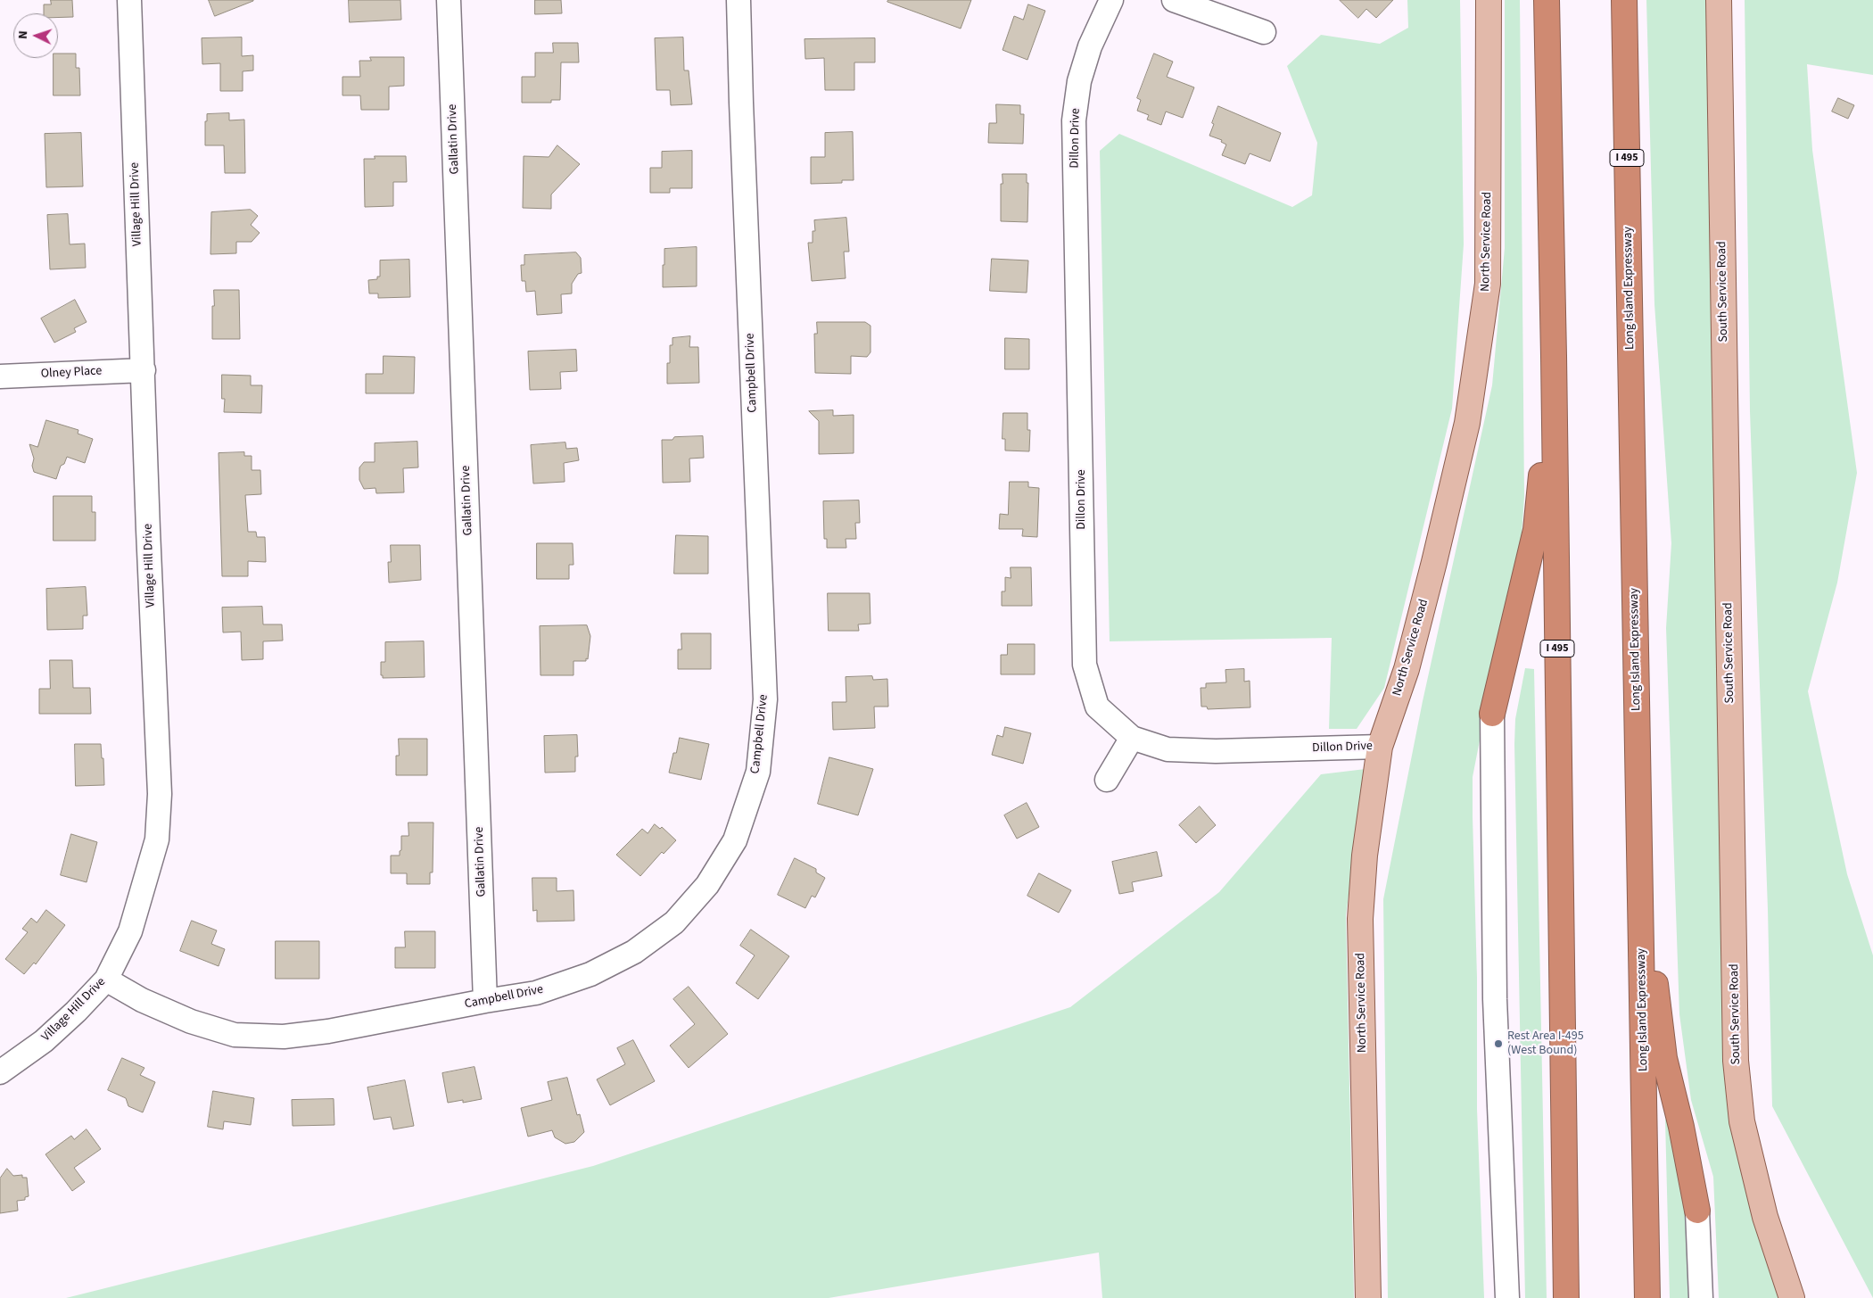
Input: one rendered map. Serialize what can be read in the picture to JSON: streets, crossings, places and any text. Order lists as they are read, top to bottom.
{
  "streets": {
    "highway": ["I 495", "Long Island Expressway"],
    "main road": ["North Service Road", "South Service Road"],
    "street": [
      "Dillon Drive",
      "Gallatin Drive",
      "Village Hill Drive",
      "Olney Place",
      "Campbell Drive"
    ]
  },
  "crossings": [
    ["Dillon Drive", "North Service Road"],
    ["Gallatin Drive", "Campbell Drive"],
    ["Village Hill Drive", "Olney Place"],
    ["Village Hill Drive", "Campbell Drive"]
  ],
  "places": ["Rest Area I-495 (West Bound)"],
  "north": "left"
}
